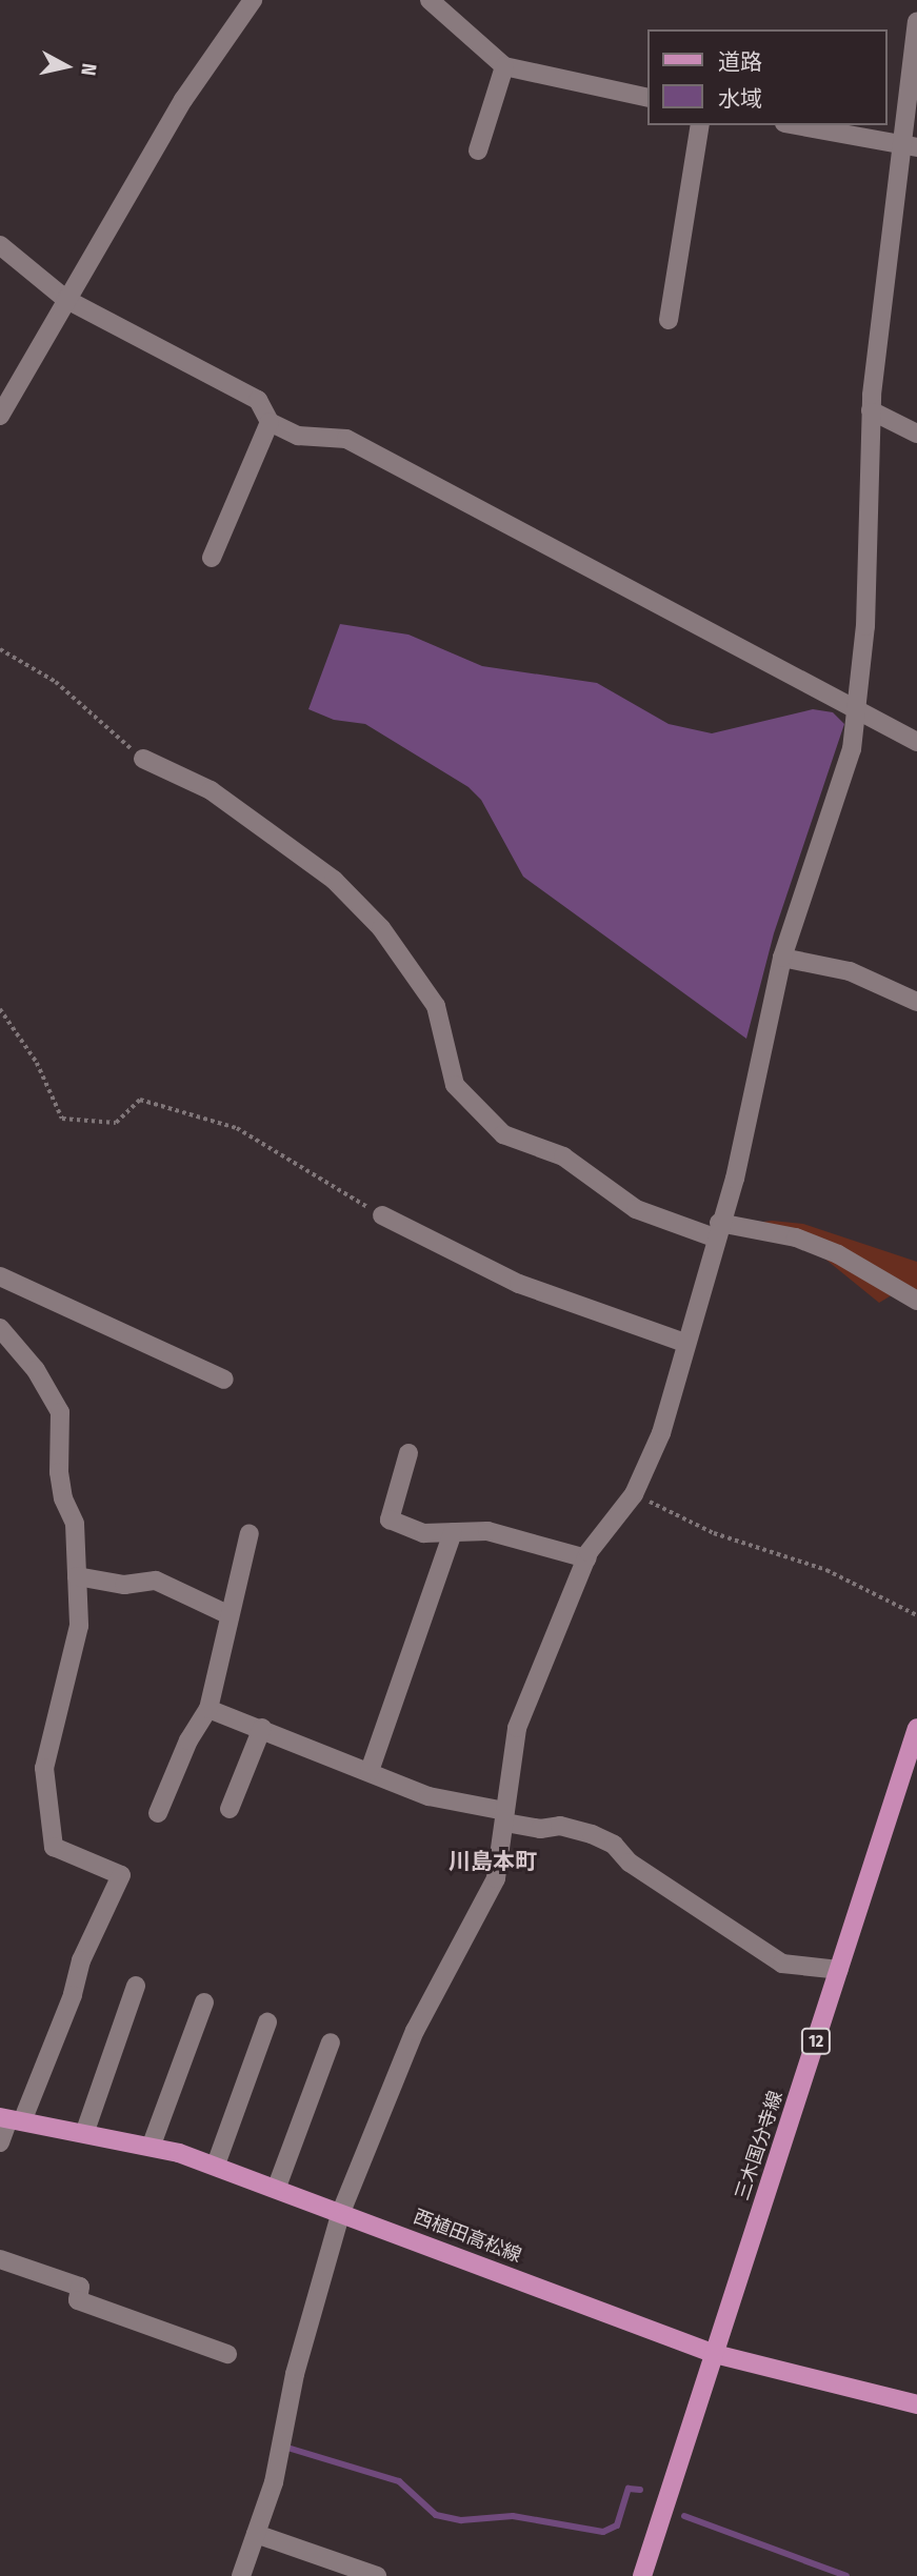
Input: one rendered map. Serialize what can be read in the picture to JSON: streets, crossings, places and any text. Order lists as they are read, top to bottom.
{
  "streets": {
    "main road": ["12", "三木国分寺線", "西植田高松線"]
  },
  "crossings": [
    ["三木国分寺線", "西植田高松線"]
  ],
  "districts": ["川島本町"],
  "legend": ["道路", "水域"],
  "north": "right"
}
